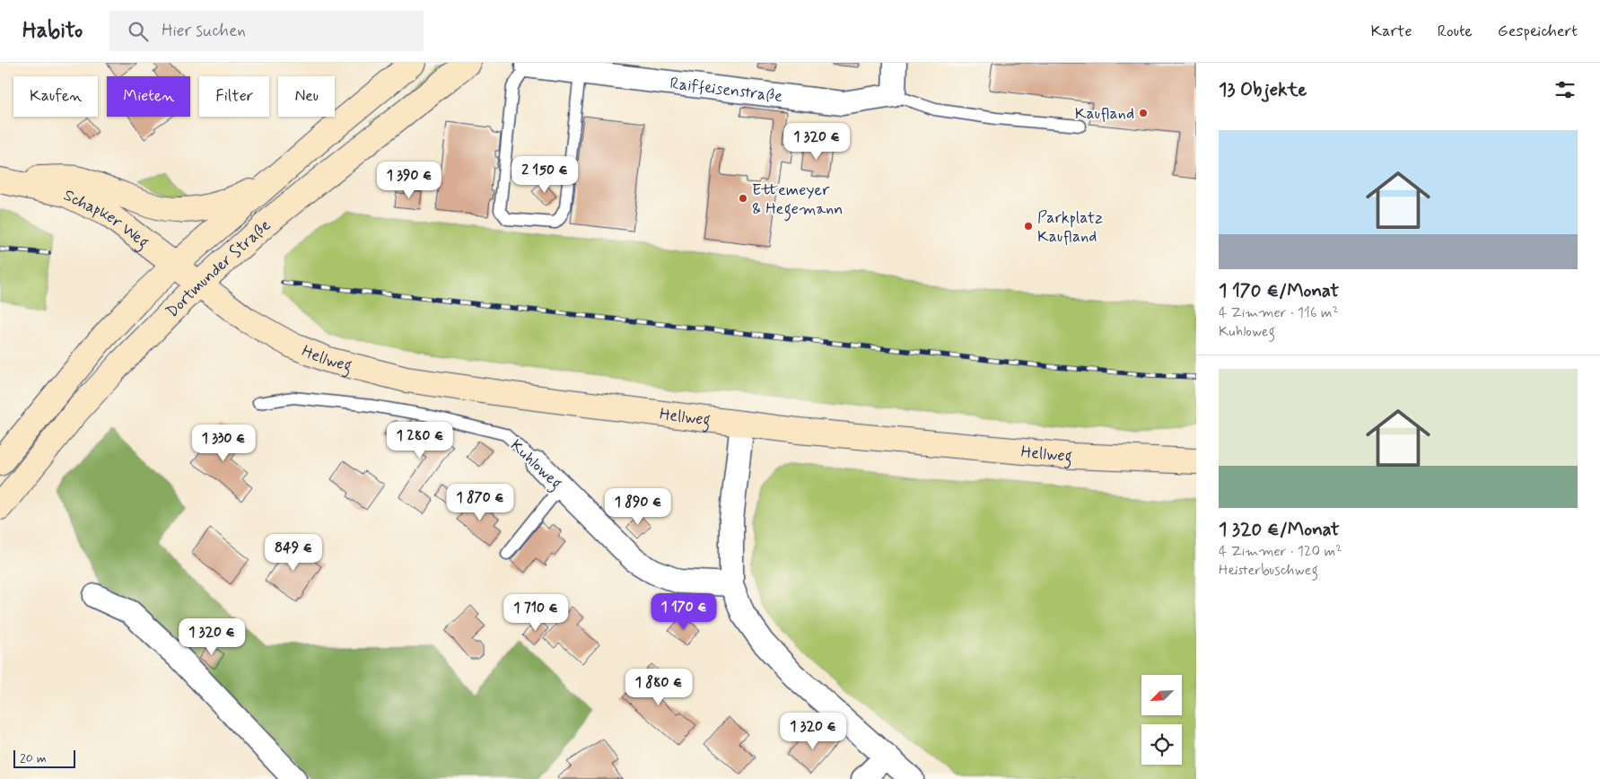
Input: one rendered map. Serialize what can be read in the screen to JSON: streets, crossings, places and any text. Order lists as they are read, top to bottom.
{
  "streets": {
    "street": [
      "Raiffeisenstraße",
      "Schapker Weg",
      "Dortmunder Straße",
      "Hellweg",
      "Kuhloweg"
    ]
  },
  "crossings": [
    ["Schapker Weg", "Dortmunder Straße"],
    ["Schapker Weg", "Hellweg"],
    ["Dortmunder Straße", "Hellweg"]
  ],
  "places": ["Kaufland", "Ettemeyer & Hegemann", "Parkplatz Kaufland"],
  "scale_bar": "20 m",
  "north": "bottom left",
  "page": {
    "header": "Habito",
    "search": "Hier suchen",
    "nav": ["Karte", "Route", "Gespeichert"],
    "heading": "13 Objekte",
    "chip": [
      "Kaufen",
      "Mieten",
      "Filter",
      "Neu"
    ],
    "list": [
      {
        "name": "1 170 €/Monat",
        "note": "4 Zimmer · 116 m² · Kuhloweg"
      },
      {
        "name": "1 320 €/Monat",
        "note": "4 Zimmer · 120 m² · Heisterbuschweg"
      }
    ],
    "price": [
      "1 320 €",
      "2 150 €",
      "1 390 €",
      "1 280 €",
      "1 330 €",
      "1 870 €",
      "1 890 €",
      "849 €",
      "1 170 €",
      "1 710 €",
      "1 320 €",
      "1 880 €",
      "1 320 €"
    ],
    "scale": "20 m"
  }
}
